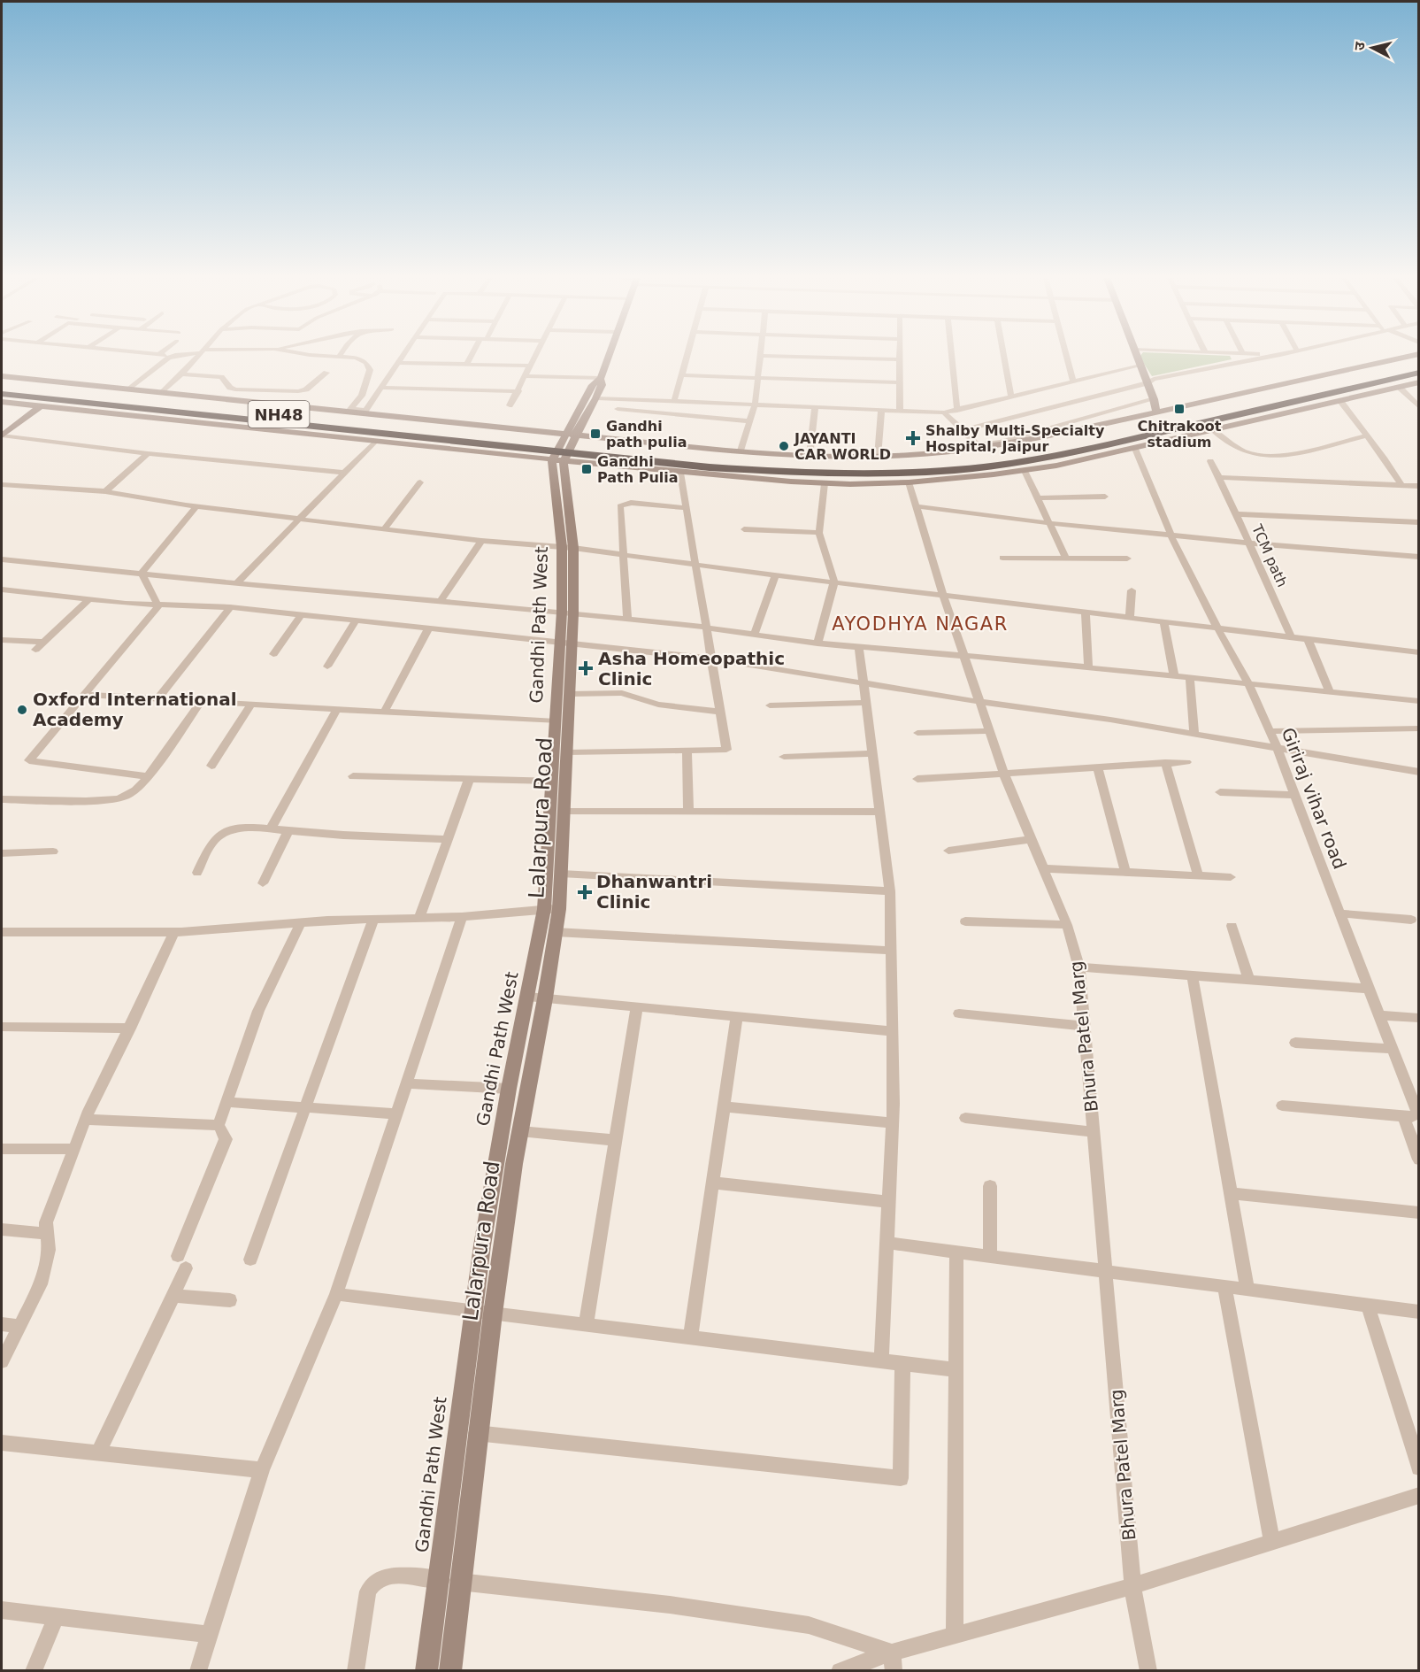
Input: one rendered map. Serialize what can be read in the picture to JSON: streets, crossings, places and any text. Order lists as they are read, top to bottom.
{
  "streets": {
    "highway": ["NH48"],
    "street": [
      "TCM path",
      "Gandhi Path West",
      "Giriraj vihar road",
      "Lalarpura Road",
      "Bhura Patel Marg"
    ]
  },
  "crossings": [
    ["NH48", "Gandhi Path West"],
    ["Gandhi Path West", "Lalarpura Road"]
  ],
  "districts": ["AYODHYA NAGAR"],
  "places": {
    "transit": ["Chitrakoot stadium", "Gandhi path pulia", "Gandhi Path Pulia"],
    "health": ["Shalby Multi-Specialty Hospital, Jaipur", "Asha Homeopathic Clinic", "Dhanwantri Clinic"],
    "other": ["JAYANTI CAR WORLD", "Oxford International Academy"]
  },
  "north": "left"
}
